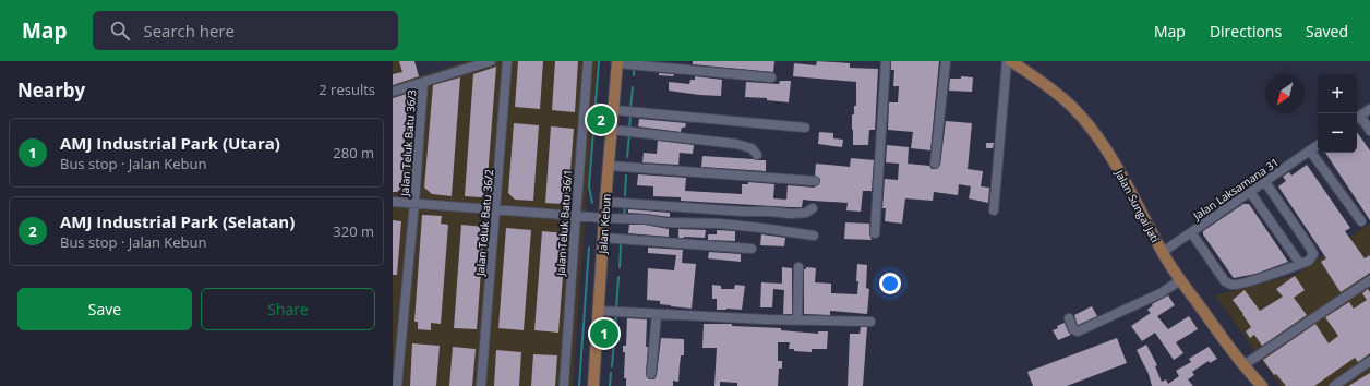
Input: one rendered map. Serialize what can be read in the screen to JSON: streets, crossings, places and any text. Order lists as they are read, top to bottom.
{
  "streets": {
    "main road": ["Jalan Sungai Jati", "Jalan Kebun"],
    "street": [
      "Jalan Teluk Batu 36/3",
      "Jalan Laksamana 31",
      "Jalan Teluk Batu 36/2",
      "Jalan Teluk Batu 36/1"
    ]
  },
  "crossings": [
    ["Jalan Laksamana 31", "Jalan Sungai Jati"]
  ],
  "north": "bottom left",
  "page": {
    "header": "Map",
    "search": "Search here",
    "nav": ["Map", "Directions", "Saved"],
    "heading": ["Nearby", "2 results"],
    "map_buttons": ["+", "−"],
    "pins": ["2", "1"],
    "list": [
      {
        "mark": "1",
        "name": "AMJ Industrial Park (Utara)",
        "note": "Bus stop · Jalan Kebun",
        "value": "280 m"
      },
      {
        "mark": "2",
        "name": "AMJ Industrial Park (Selatan)",
        "note": "Bus stop · Jalan Kebun",
        "value": "320 m"
      }
    ],
    "buttons": ["Save", "Share"]
  }
}
